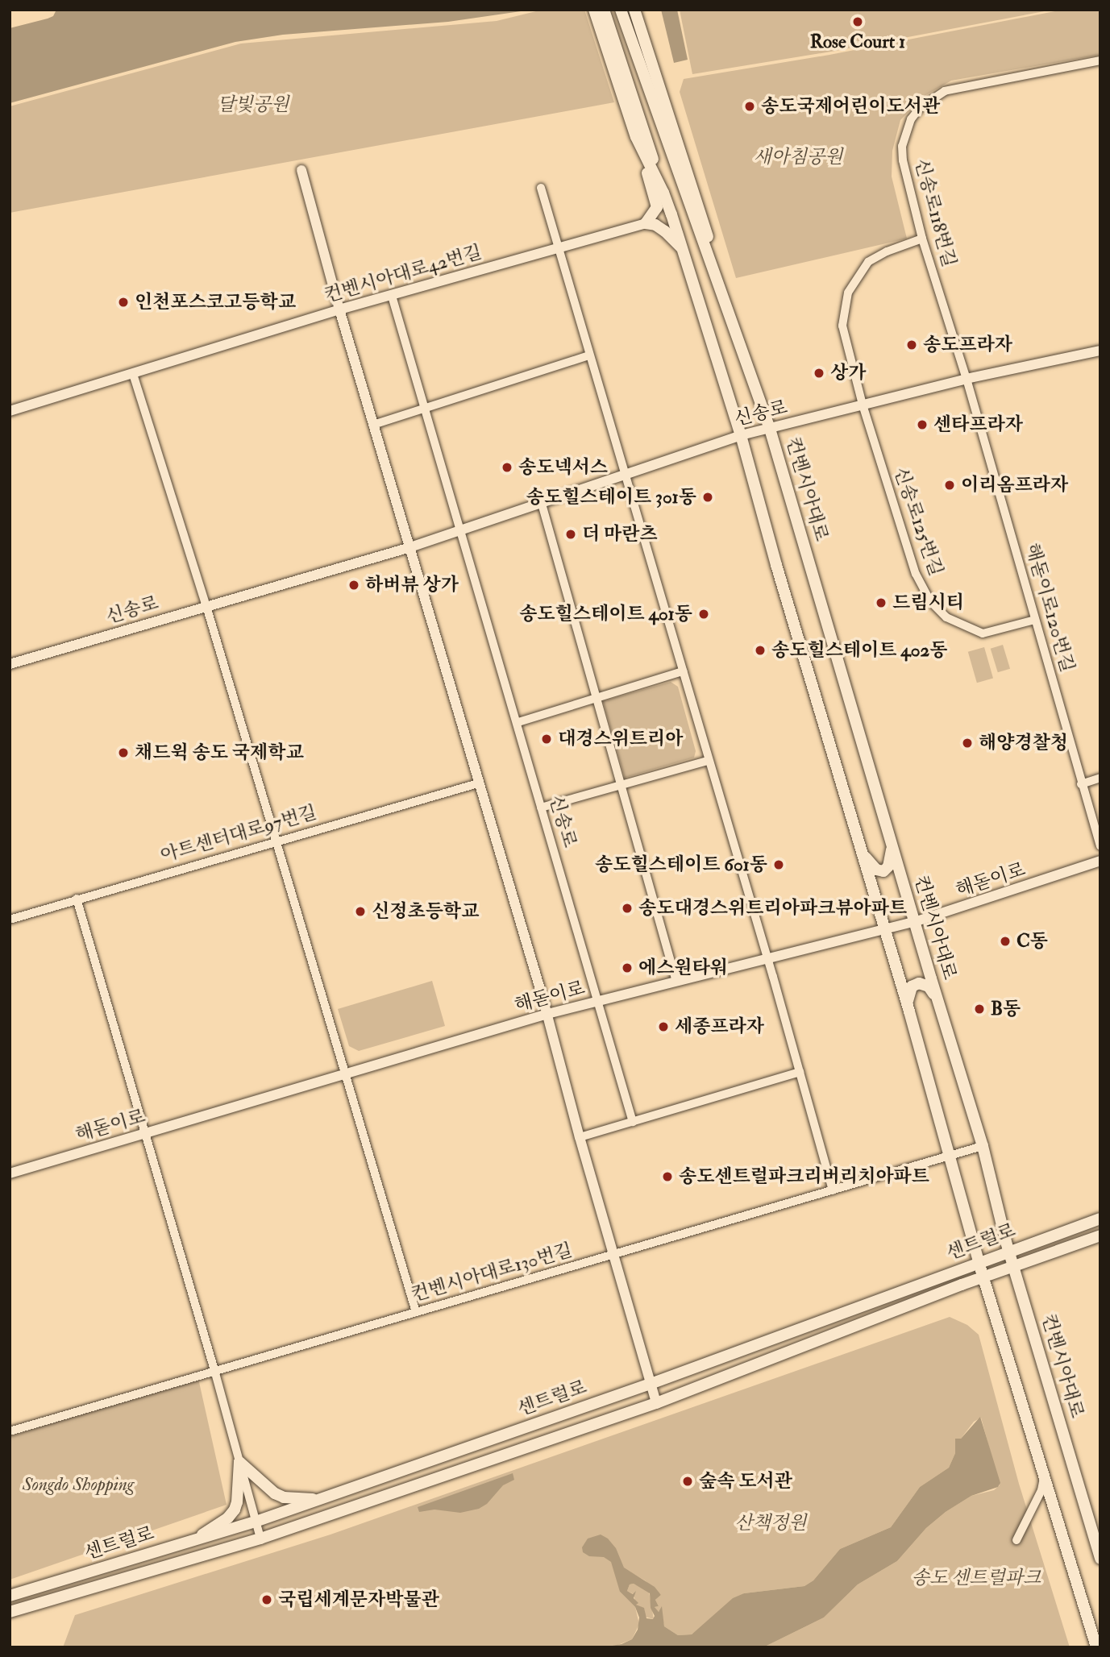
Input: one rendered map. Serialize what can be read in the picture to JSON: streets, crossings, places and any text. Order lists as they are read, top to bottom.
{
  "streets": {
    "main road": ["컨벤시아대로", "센트럴로"],
    "street": [
      "신송로118번길",
      "컨벤시아대로42번길",
      "신송로",
      "신송로125번길",
      "해돋이로120번길",
      "아트센터대로97번길",
      "해돋이로",
      "컨벤시아대로130번길"
    ]
  },
  "crossings": [
    ["신송로118번길", "신송로"],
    ["신송로118번길", "해돋이로120번길"],
    ["신송로", "컨벤시아대로"],
    ["신송로", "신송로125번길"],
    ["신송로", "해돋이로120번길"],
    ["신송로", "해돋이로"],
    ["컨벤시아대로", "해돋이로"],
    ["컨벤시아대로", "센트럴로"],
    ["컨벤시아대로", "컨벤시아대로130번길"],
    ["신송로125번길", "해돋이로120번길"]
  ],
  "parks": [
    "달빛공원",
    "새아침공원",
    "Songdo Shopping",
    "산책정원",
    "송도 센트럴파크"
  ],
  "places": [
    "Rose Court 1",
    "송도국제어린이도서관",
    "인천포스코고등학교",
    "송도프라자",
    "상가",
    "센타프라자",
    "송도넥서스",
    "이리옴프라자",
    "송도힐스테이트 301동",
    "더 마란츠",
    "하버뷰 상가",
    "드림시티",
    "송도힐스테이트 401동",
    "송도힐스테이트 402동",
    "대경스위트리아",
    "해양경찰청",
    "채드윅 송도 국제학교",
    "송도힐스테이트 601동",
    "송도대경스위트리아파크뷰아파트",
    "신정초등학교",
    "C동",
    "에스원타워",
    "B동",
    "세종프라자",
    "송도센트럴파크리버리치아파트",
    "숲속 도서관",
    "국립세계문자박물관"
  ]
}
